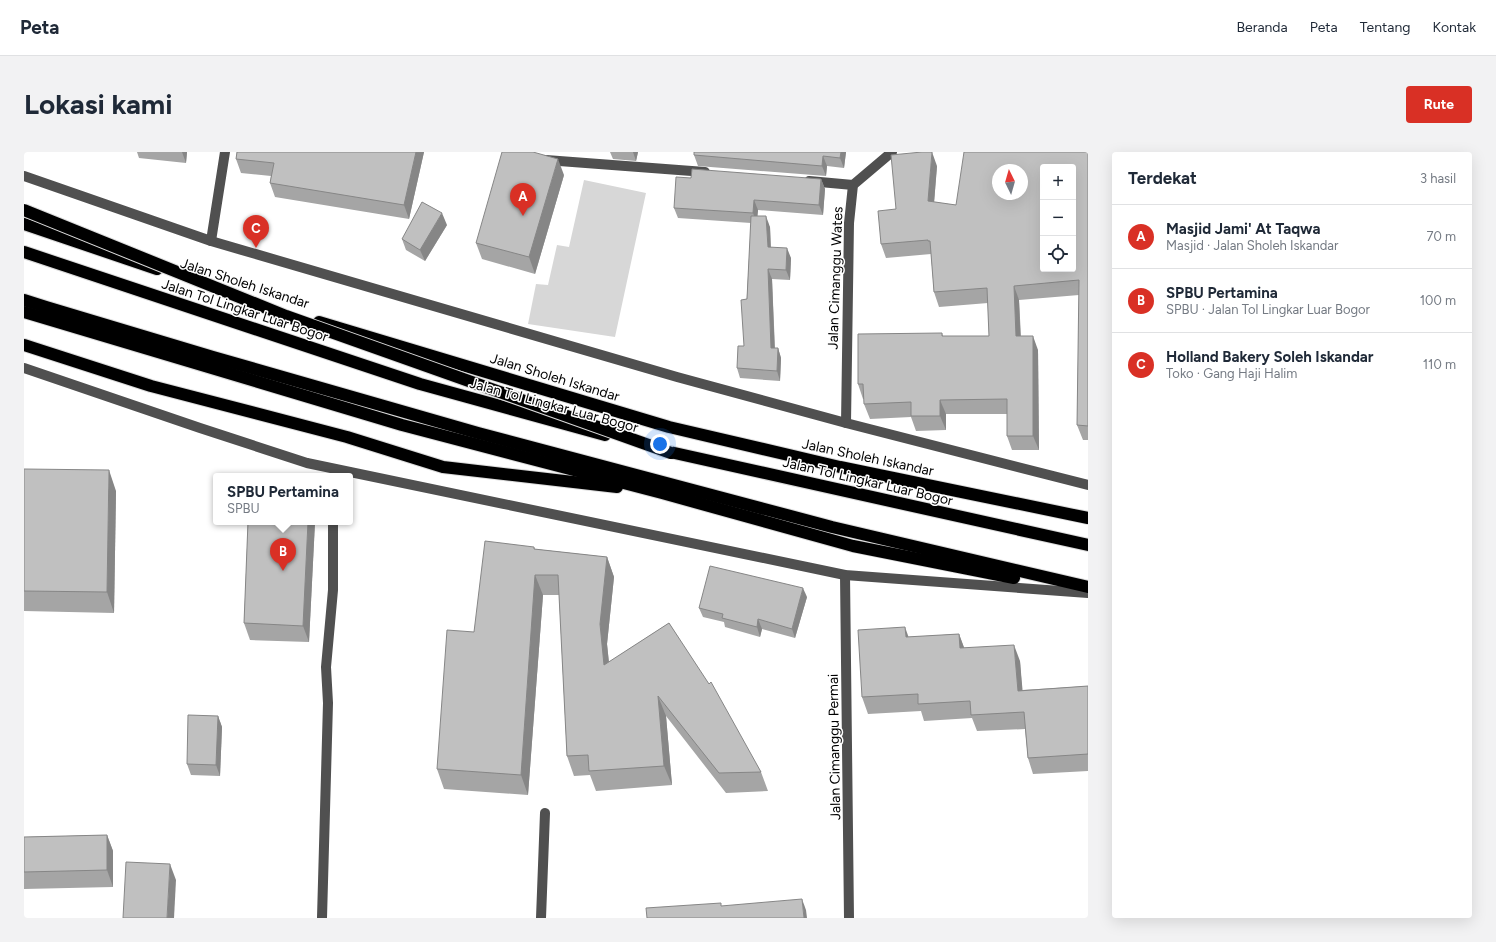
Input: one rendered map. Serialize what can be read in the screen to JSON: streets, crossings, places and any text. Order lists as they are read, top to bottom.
{
  "streets": {
    "highway": ["Jalan Sholeh Iskandar", "Jalan Tol Lingkar Luar Bogor"],
    "street": ["Jalan Cimanggu Wates", "Jalan Cimanggu Permai"]
  },
  "north": "top",
  "page": {
    "header": "Peta",
    "nav": [
      "Beranda",
      "Peta",
      "Tentang",
      "Kontak"
    ],
    "buttons": "Rute",
    "title": "Lokasi kami",
    "heading": ["Terdekat", "3 hasil"],
    "map_buttons": ["+", "−"],
    "pins": ["A", "C", "B"],
    "list": [
      {
        "mark": "A",
        "name": "Masjid Jami' At Taqwa",
        "note": "Masjid · Jalan Sholeh Iskandar",
        "value": "70 m"
      },
      {
        "mark": "B",
        "name": "SPBU Pertamina",
        "note": "SPBU · Jalan Tol Lingkar Luar Bogor",
        "value": "100 m"
      },
      {
        "mark": "C",
        "name": "Holland Bakery Soleh Iskandar",
        "note": "Toko · Gang Haji Halim",
        "value": "110 m"
      }
    ],
    "popup": ["SPBU Pertamina", "SPBU"]
  }
}
